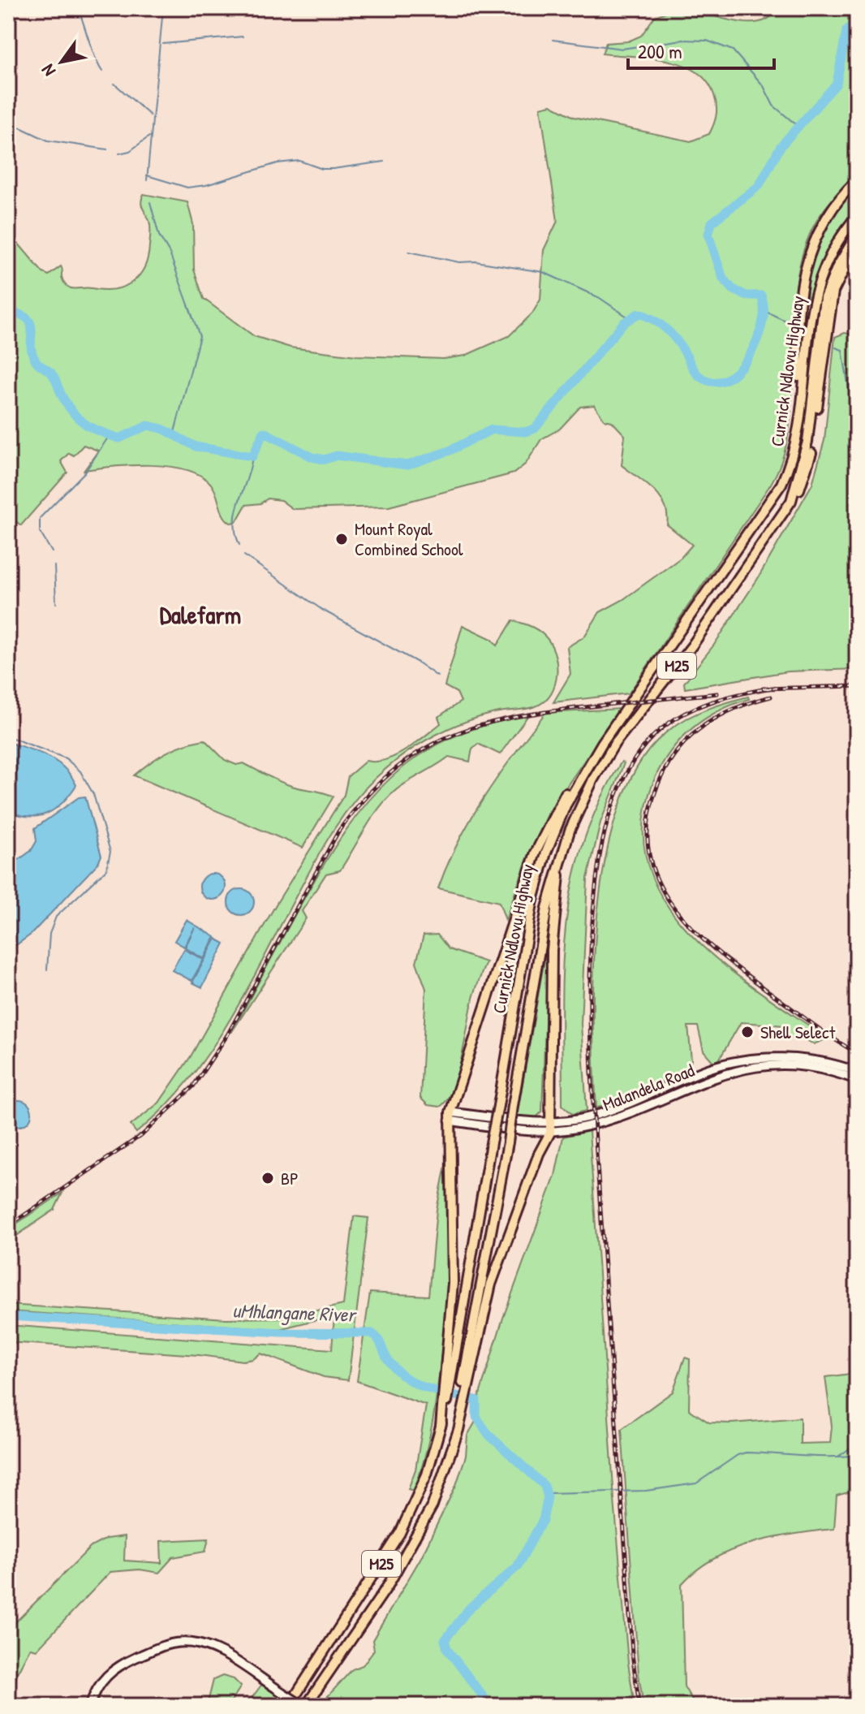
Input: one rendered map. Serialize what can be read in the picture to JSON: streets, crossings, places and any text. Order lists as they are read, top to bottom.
{
  "streets": {
    "main road": ["Curnick Ndlovu Highway", "M25", "Malandela Road"]
  },
  "crossings": [
    ["Curnick Ndlovu Highway", "M25"]
  ],
  "districts": ["Dalefarm"],
  "water": ["uMhlangane River"],
  "places": ["Mount Royal Combined School", "Shell Select", "BP"],
  "scale_bar": "200 m",
  "north": "bottom left"
}
